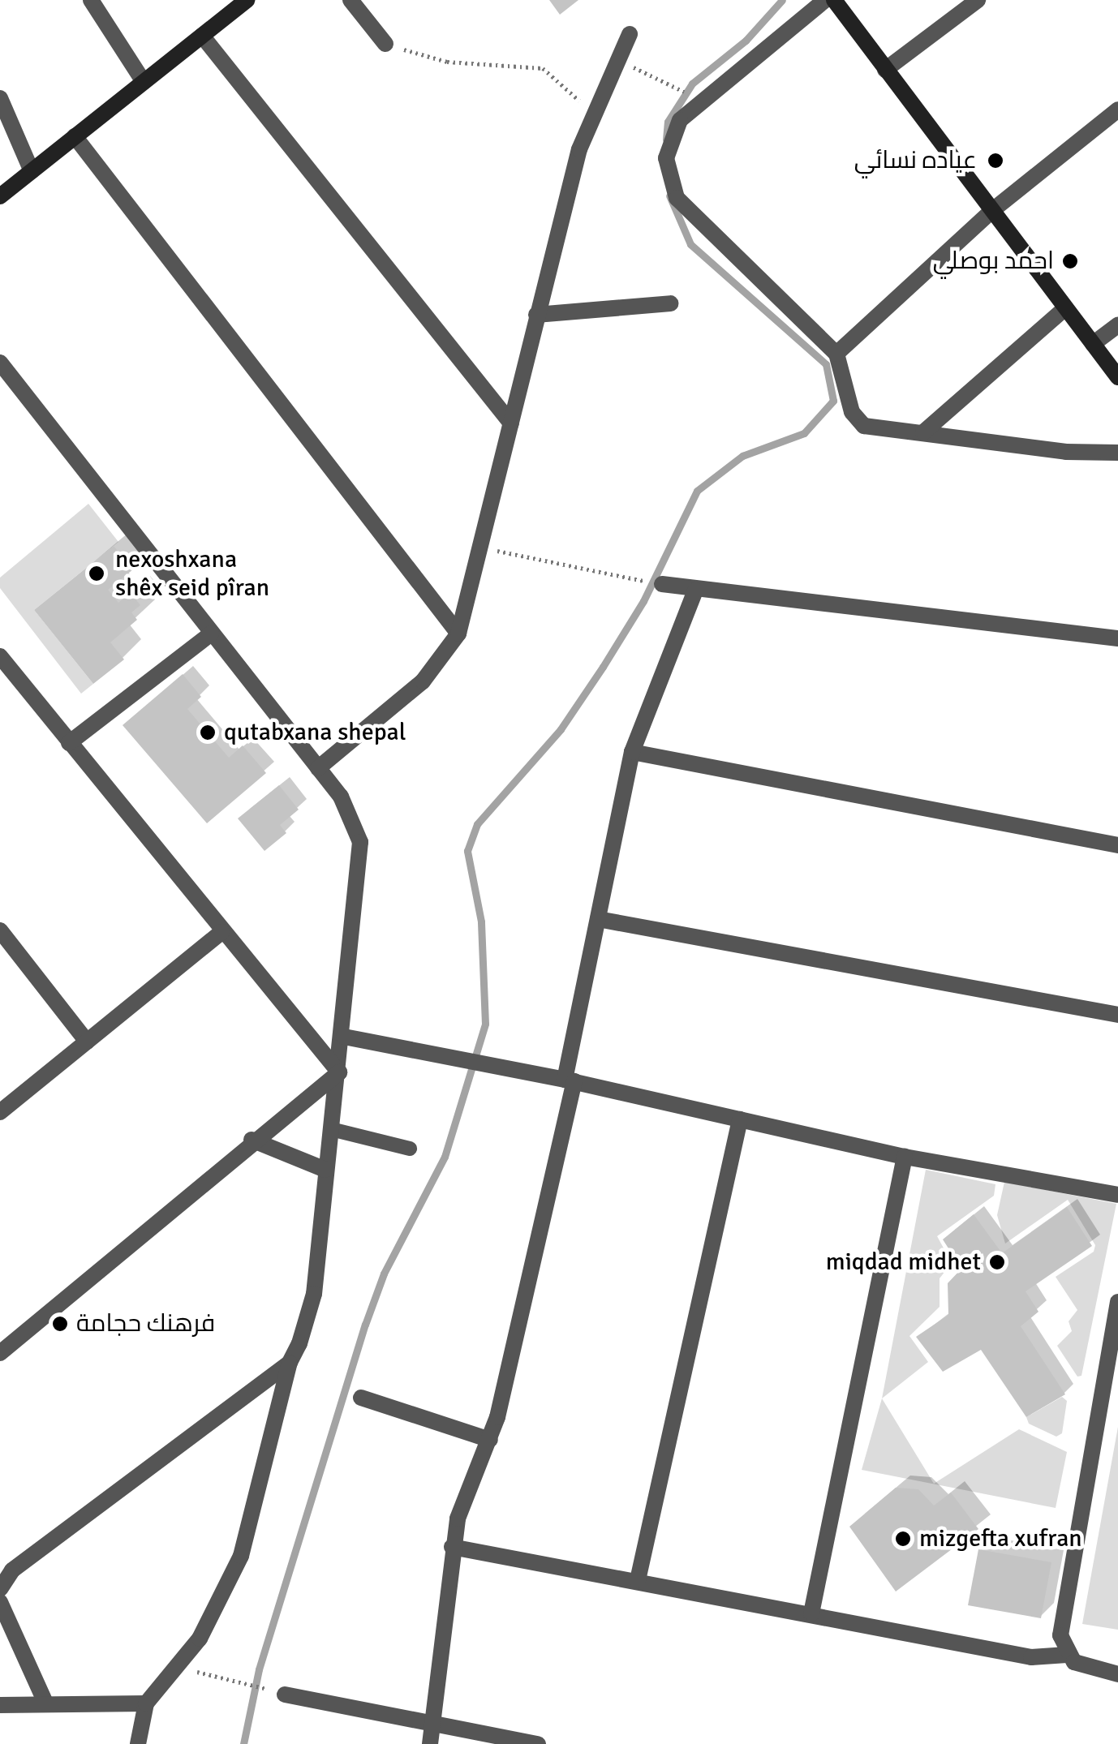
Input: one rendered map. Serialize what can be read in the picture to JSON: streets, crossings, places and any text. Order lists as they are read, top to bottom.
{
  "places": [
    "عياده نسائي",
    "احمد بوصلي",
    "nexoshxana shêx seid pîran",
    "qutabxana shepal",
    "miqdad midhet",
    "فرهنك حجامة",
    "mizgefta xufran"
  ]
}
